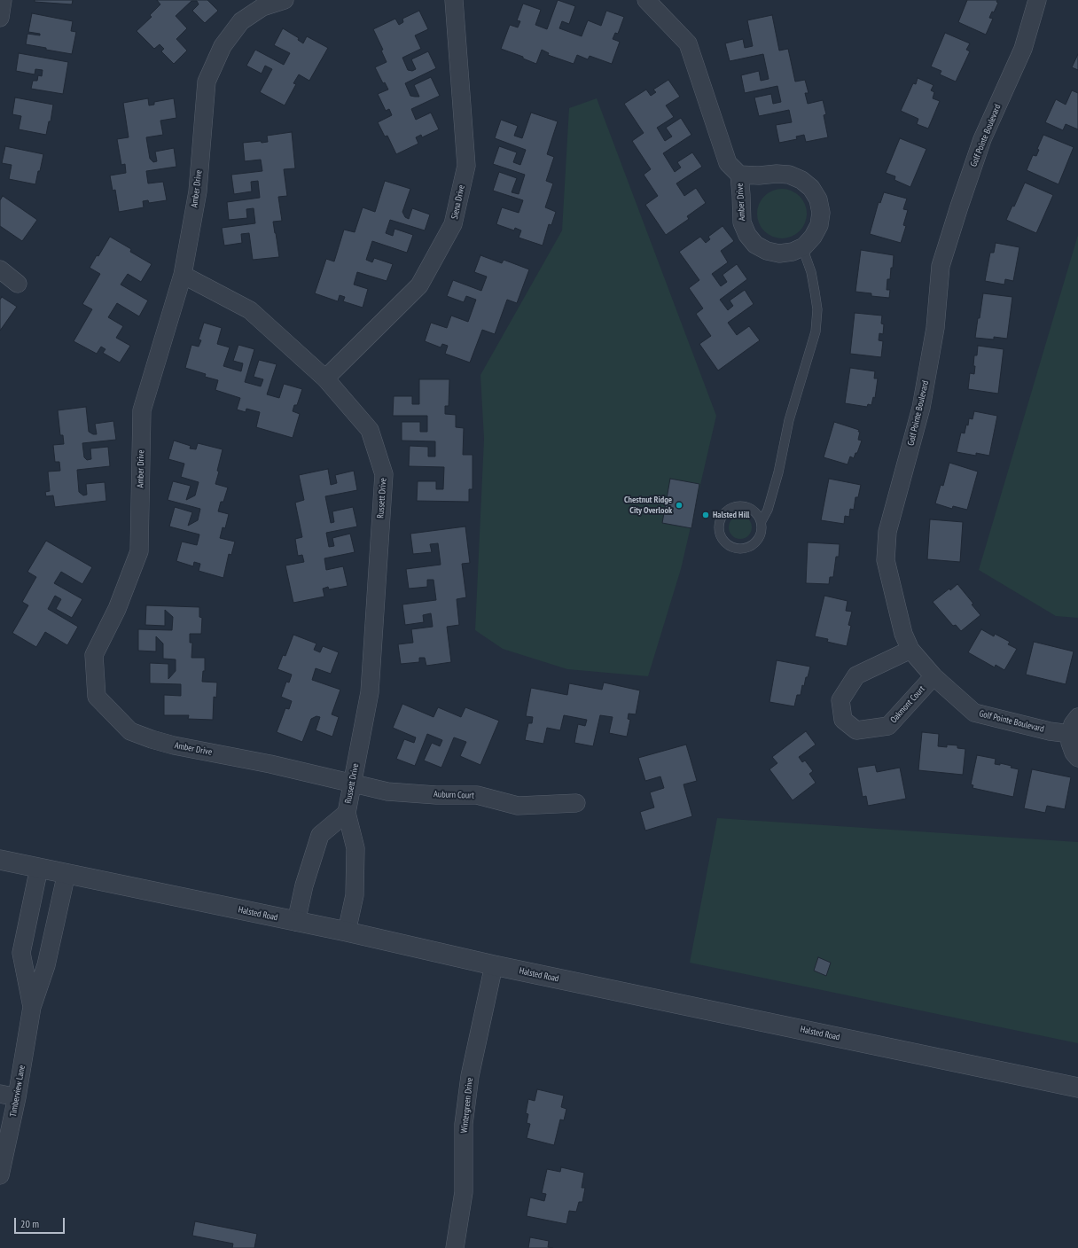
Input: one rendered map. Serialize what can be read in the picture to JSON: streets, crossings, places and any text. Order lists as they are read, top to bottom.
{
  "streets": {
    "street": [
      "Golf Pointe Boulevard",
      "Amber Drive",
      "Siena Drive",
      "Russett Drive",
      "Oakmont Court",
      "Auburn Court",
      "Halsted Road",
      "Timberview Lane",
      "Wintergreen Drive"
    ]
  },
  "crossings": [
    ["Golf Pointe Boulevard", "Oakmont Court"],
    ["Amber Drive", "Russett Drive"],
    ["Amber Drive", "Auburn Court"],
    ["Siena Drive", "Russett Drive"],
    ["Russett Drive", "Auburn Court"],
    ["Russett Drive", "Halsted Road"],
    ["Halsted Road", "Timberview Lane"],
    ["Halsted Road", "Wintergreen Drive"]
  ],
  "places": ["Chestnut Ridge City Overlook", "Halsted Hill"],
  "scale_bar": "20 m"
}
